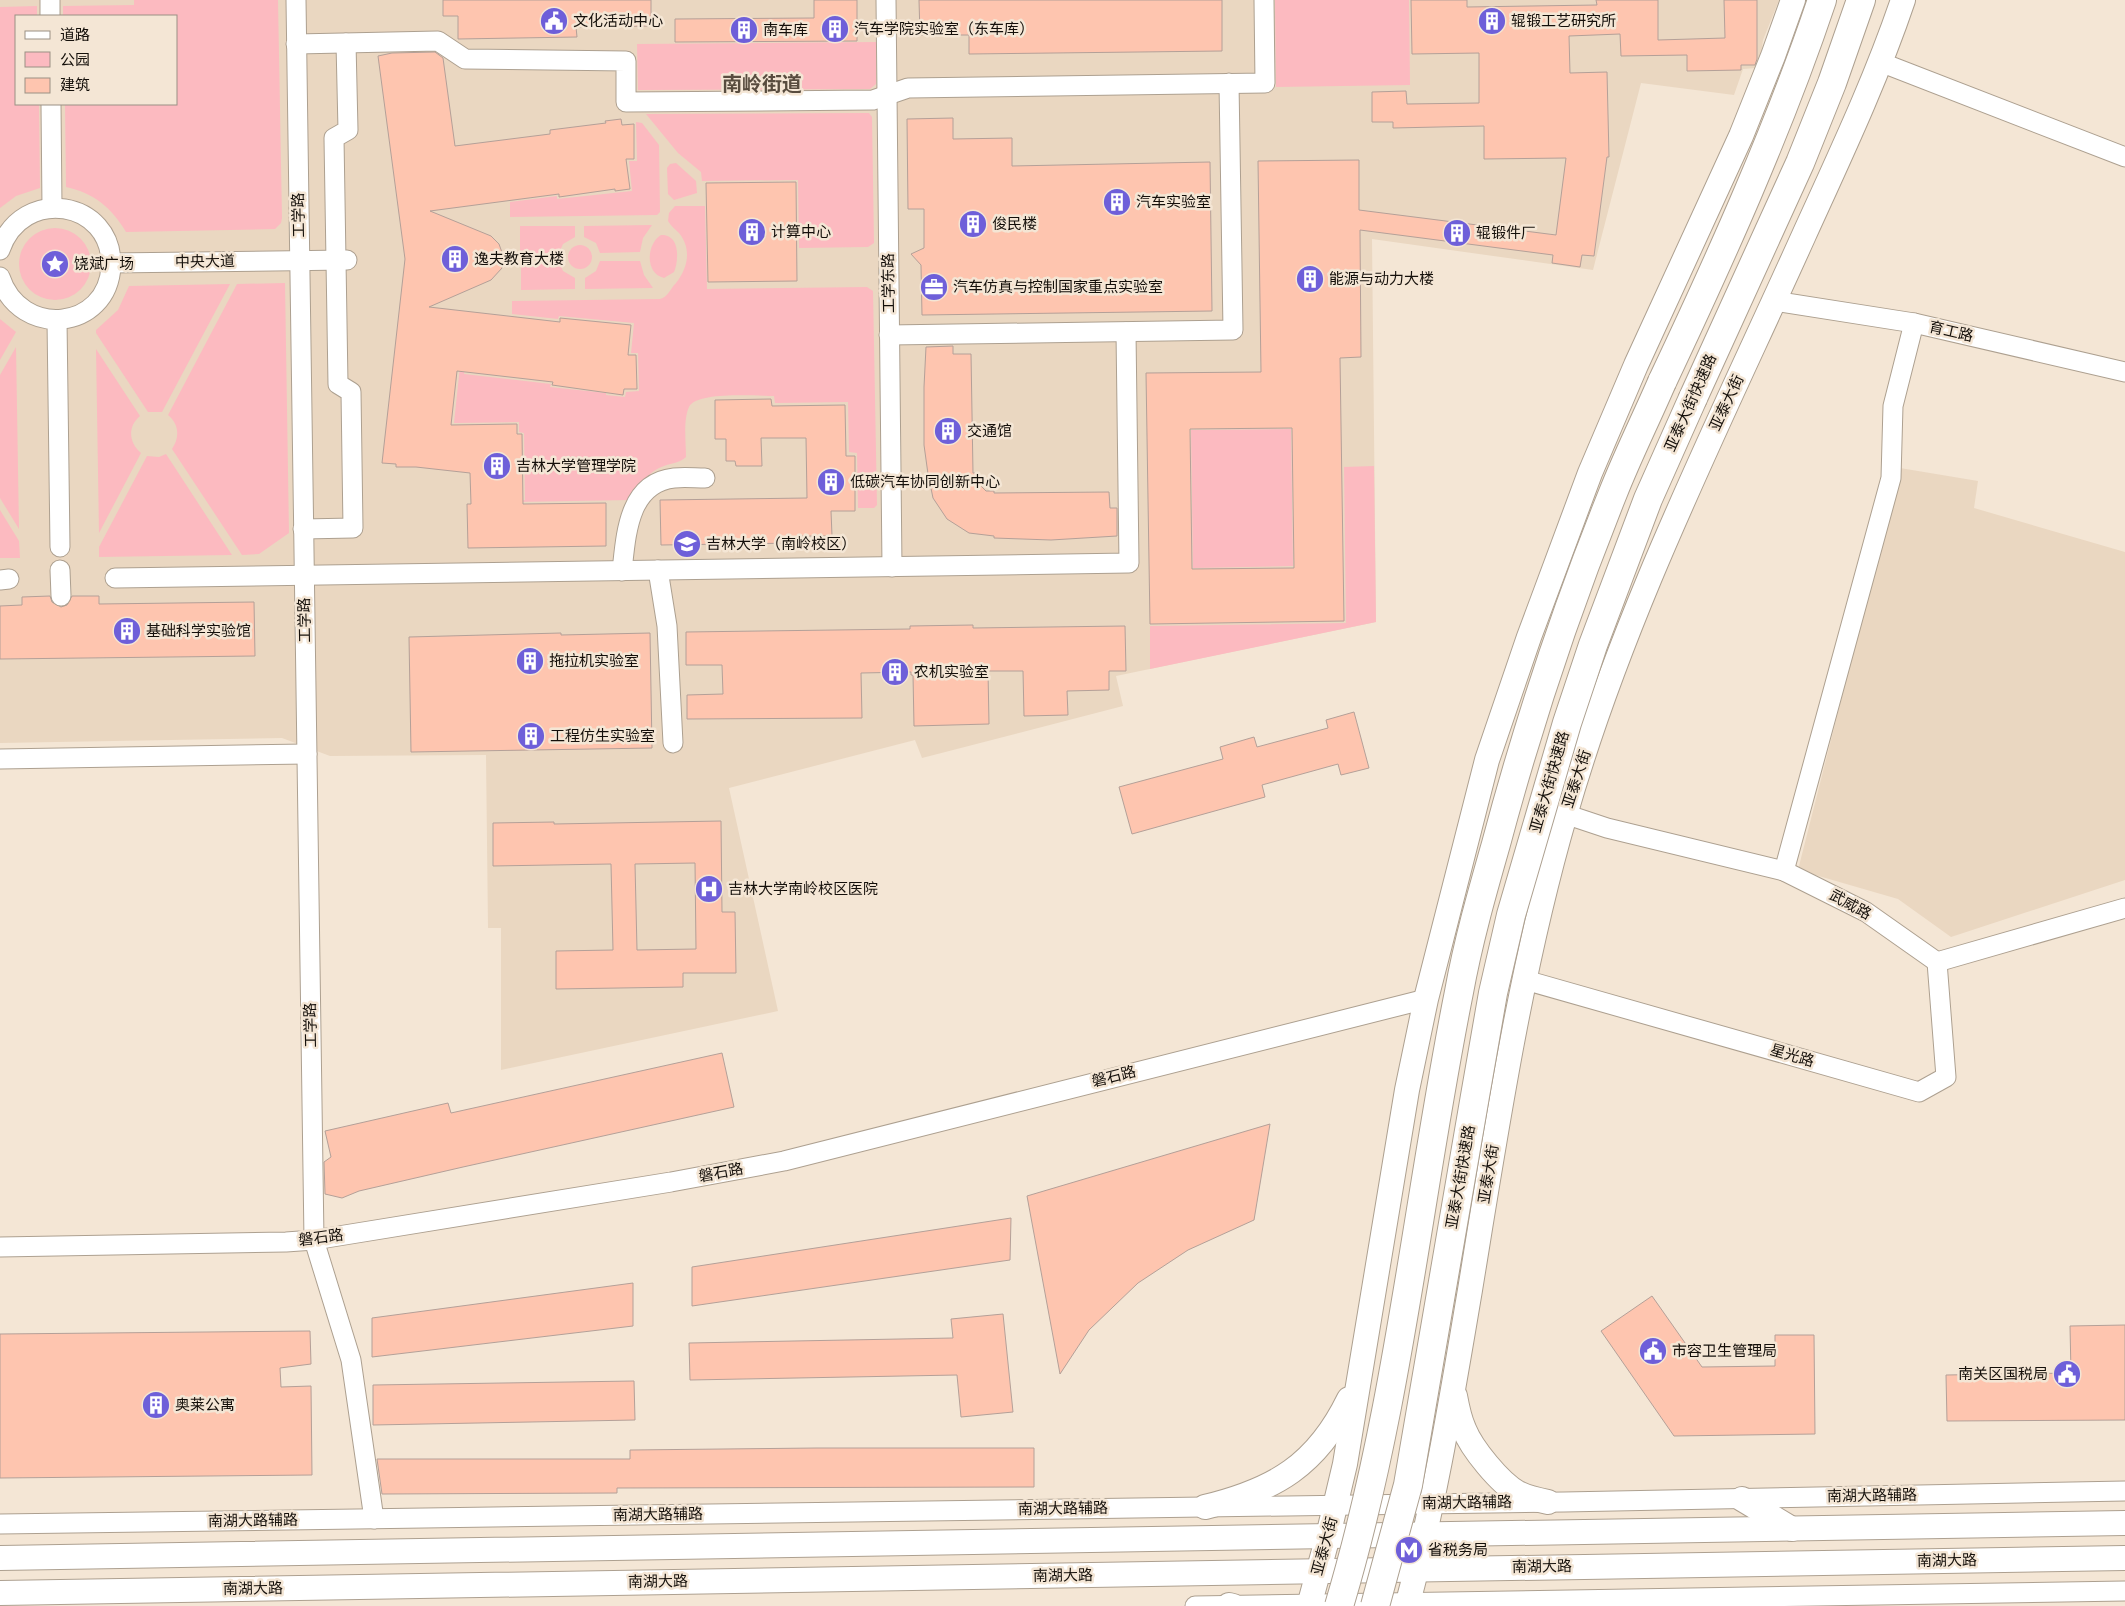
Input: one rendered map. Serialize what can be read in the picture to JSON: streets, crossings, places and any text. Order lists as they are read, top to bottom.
{
  "streets": {
    "highway": ["亚泰大街快速路"],
    "main road": ["亚泰大街", "南湖大路"],
    "street": [
      "工学路",
      "中央大道",
      "工学东路",
      "育工路",
      "武威路",
      "星光路",
      "磐石路",
      "南湖大路辅路"
    ]
  },
  "crossings": [
    ["工学路", "中央大道"],
    ["工学路", "磐石路"],
    ["工学路", "南湖大路辅路"],
    ["育工路", "亚泰大街"],
    ["亚泰大街", "武威路"],
    ["亚泰大街", "星光路"],
    ["亚泰大街", "磐石路"],
    ["亚泰大街", "南湖大路辅路"],
    ["亚泰大街", "南湖大路"],
    ["武威路", "星光路"]
  ],
  "districts": ["南岭街道"],
  "places": {
    "public building": ["文化活动中心", "市容卫生管理局", "南关区国税局"],
    "building": [
      "辊锻工艺研究所",
      "汽车学院实验室（东车库）",
      "南车库",
      "汽车实验室",
      "俊民楼",
      "计算中心",
      "辊锻件厂",
      "逸夫教育大楼",
      "能源与动力大楼",
      "交通馆",
      "吉林大学管理学院",
      "低碳汽车协同创新中心",
      "基础科学实验馆",
      "拖拉机实验室",
      "农机实验室",
      "工程仿生实验室",
      "奥莱公寓"
    ],
    "place": ["饶斌广场"],
    "office": ["汽车仿真与控制国家重点实验室"],
    "school or university": ["吉林大学（南岭校区）"],
    "hospital": ["吉林大学南岭校区医院"],
    "metro station": ["省税务局"]
  },
  "legend": ["道路", "公园", "建筑"]
}
